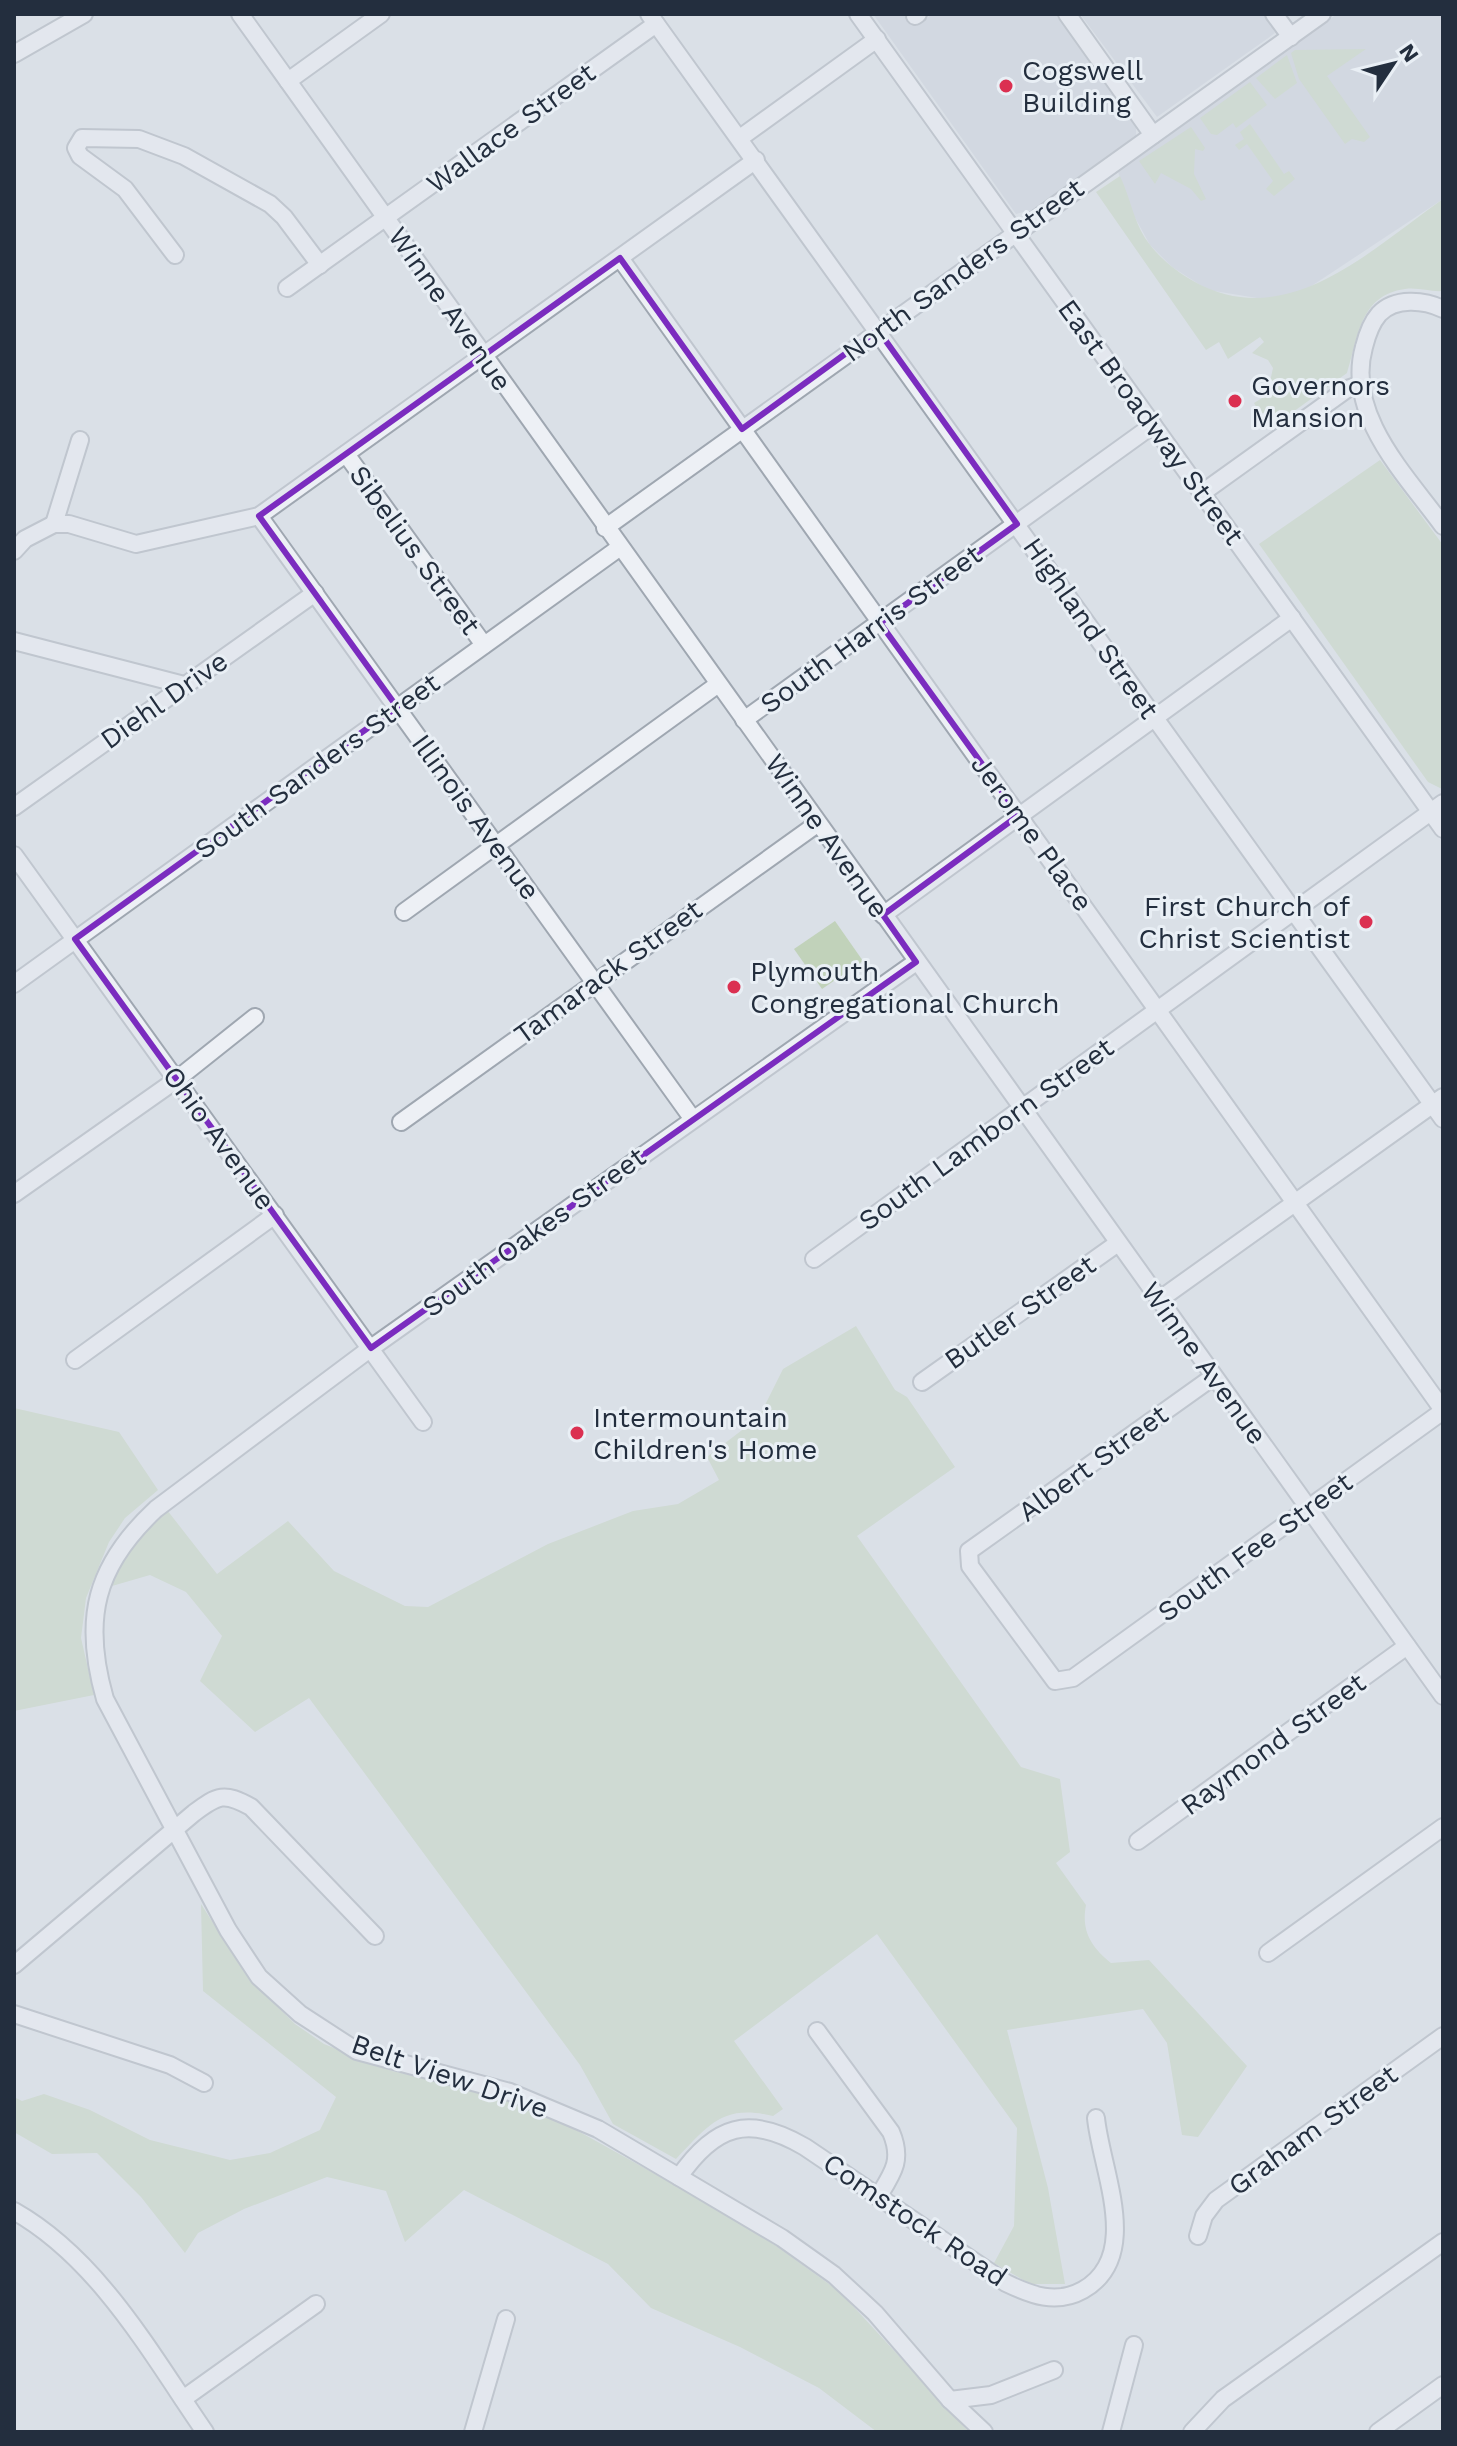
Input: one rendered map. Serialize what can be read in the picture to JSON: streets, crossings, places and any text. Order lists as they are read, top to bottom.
{
  "streets": {
    "street": [
      "Wallace Street",
      "North Sanders Street",
      "Winne Avenue",
      "East Broadway Street",
      "Sibelius Street",
      "Highland Street",
      "South Harris Street",
      "Diehl Drive",
      "South Sanders Street",
      "Illinois Avenue",
      "Jerome Place",
      "Tamarack Street",
      "South Lamborn Street",
      "Ohio Avenue",
      "South Oakes Street",
      "Butler Street",
      "Albert Street",
      "South Fee Street",
      "Raymond Street",
      "Belt View Drive",
      "Graham Street",
      "Comstock Road"
    ]
  },
  "crossings": [
    ["Wallace Street", "Winne Avenue"],
    ["Wallace Street", "Highland Street"],
    ["North Sanders Street", "Winne Avenue"],
    ["North Sanders Street", "East Broadway Street"],
    ["North Sanders Street", "Highland Street"],
    ["North Sanders Street", "Jerome Place"],
    ["Winne Avenue", "South Harris Street"],
    ["Winne Avenue", "South Sanders Street"],
    ["Winne Avenue", "Tamarack Street"],
    ["Winne Avenue", "South Lamborn Street"],
    ["Winne Avenue", "South Oakes Street"],
    ["Winne Avenue", "Butler Street"],
    ["Winne Avenue", "Albert Street"],
    ["Winne Avenue", "South Fee Street"],
    ["Winne Avenue", "Raymond Street"],
    ["East Broadway Street", "South Harris Street"],
    ["East Broadway Street", "South Lamborn Street"],
    ["Sibelius Street", "South Sanders Street"],
    ["Highland Street", "South Harris Street"],
    ["Highland Street", "South Lamborn Street"],
    ["South Harris Street", "Illinois Avenue"],
    ["South Harris Street", "Jerome Place"],
    ["Diehl Drive", "Illinois Avenue"],
    ["South Sanders Street", "Illinois Avenue"],
    ["South Sanders Street", "Ohio Avenue"],
    ["Illinois Avenue", "Tamarack Street"],
    ["Illinois Avenue", "South Oakes Street"],
    ["Jerome Place", "South Lamborn Street"],
    ["Jerome Place", "South Fee Street"],
    ["Ohio Avenue", "South Oakes Street"],
    ["South Oakes Street", "Belt View Drive"],
    ["Albert Street", "South Fee Street"],
    ["Belt View Drive", "Comstock Road"]
  ],
  "places": [
    "Cogswell Building",
    "Governors Mansion",
    "First Church of Christ Scientist",
    "Plymouth Congregational Church",
    "Intermountain Children's Home"
  ],
  "north": "top right"
}
